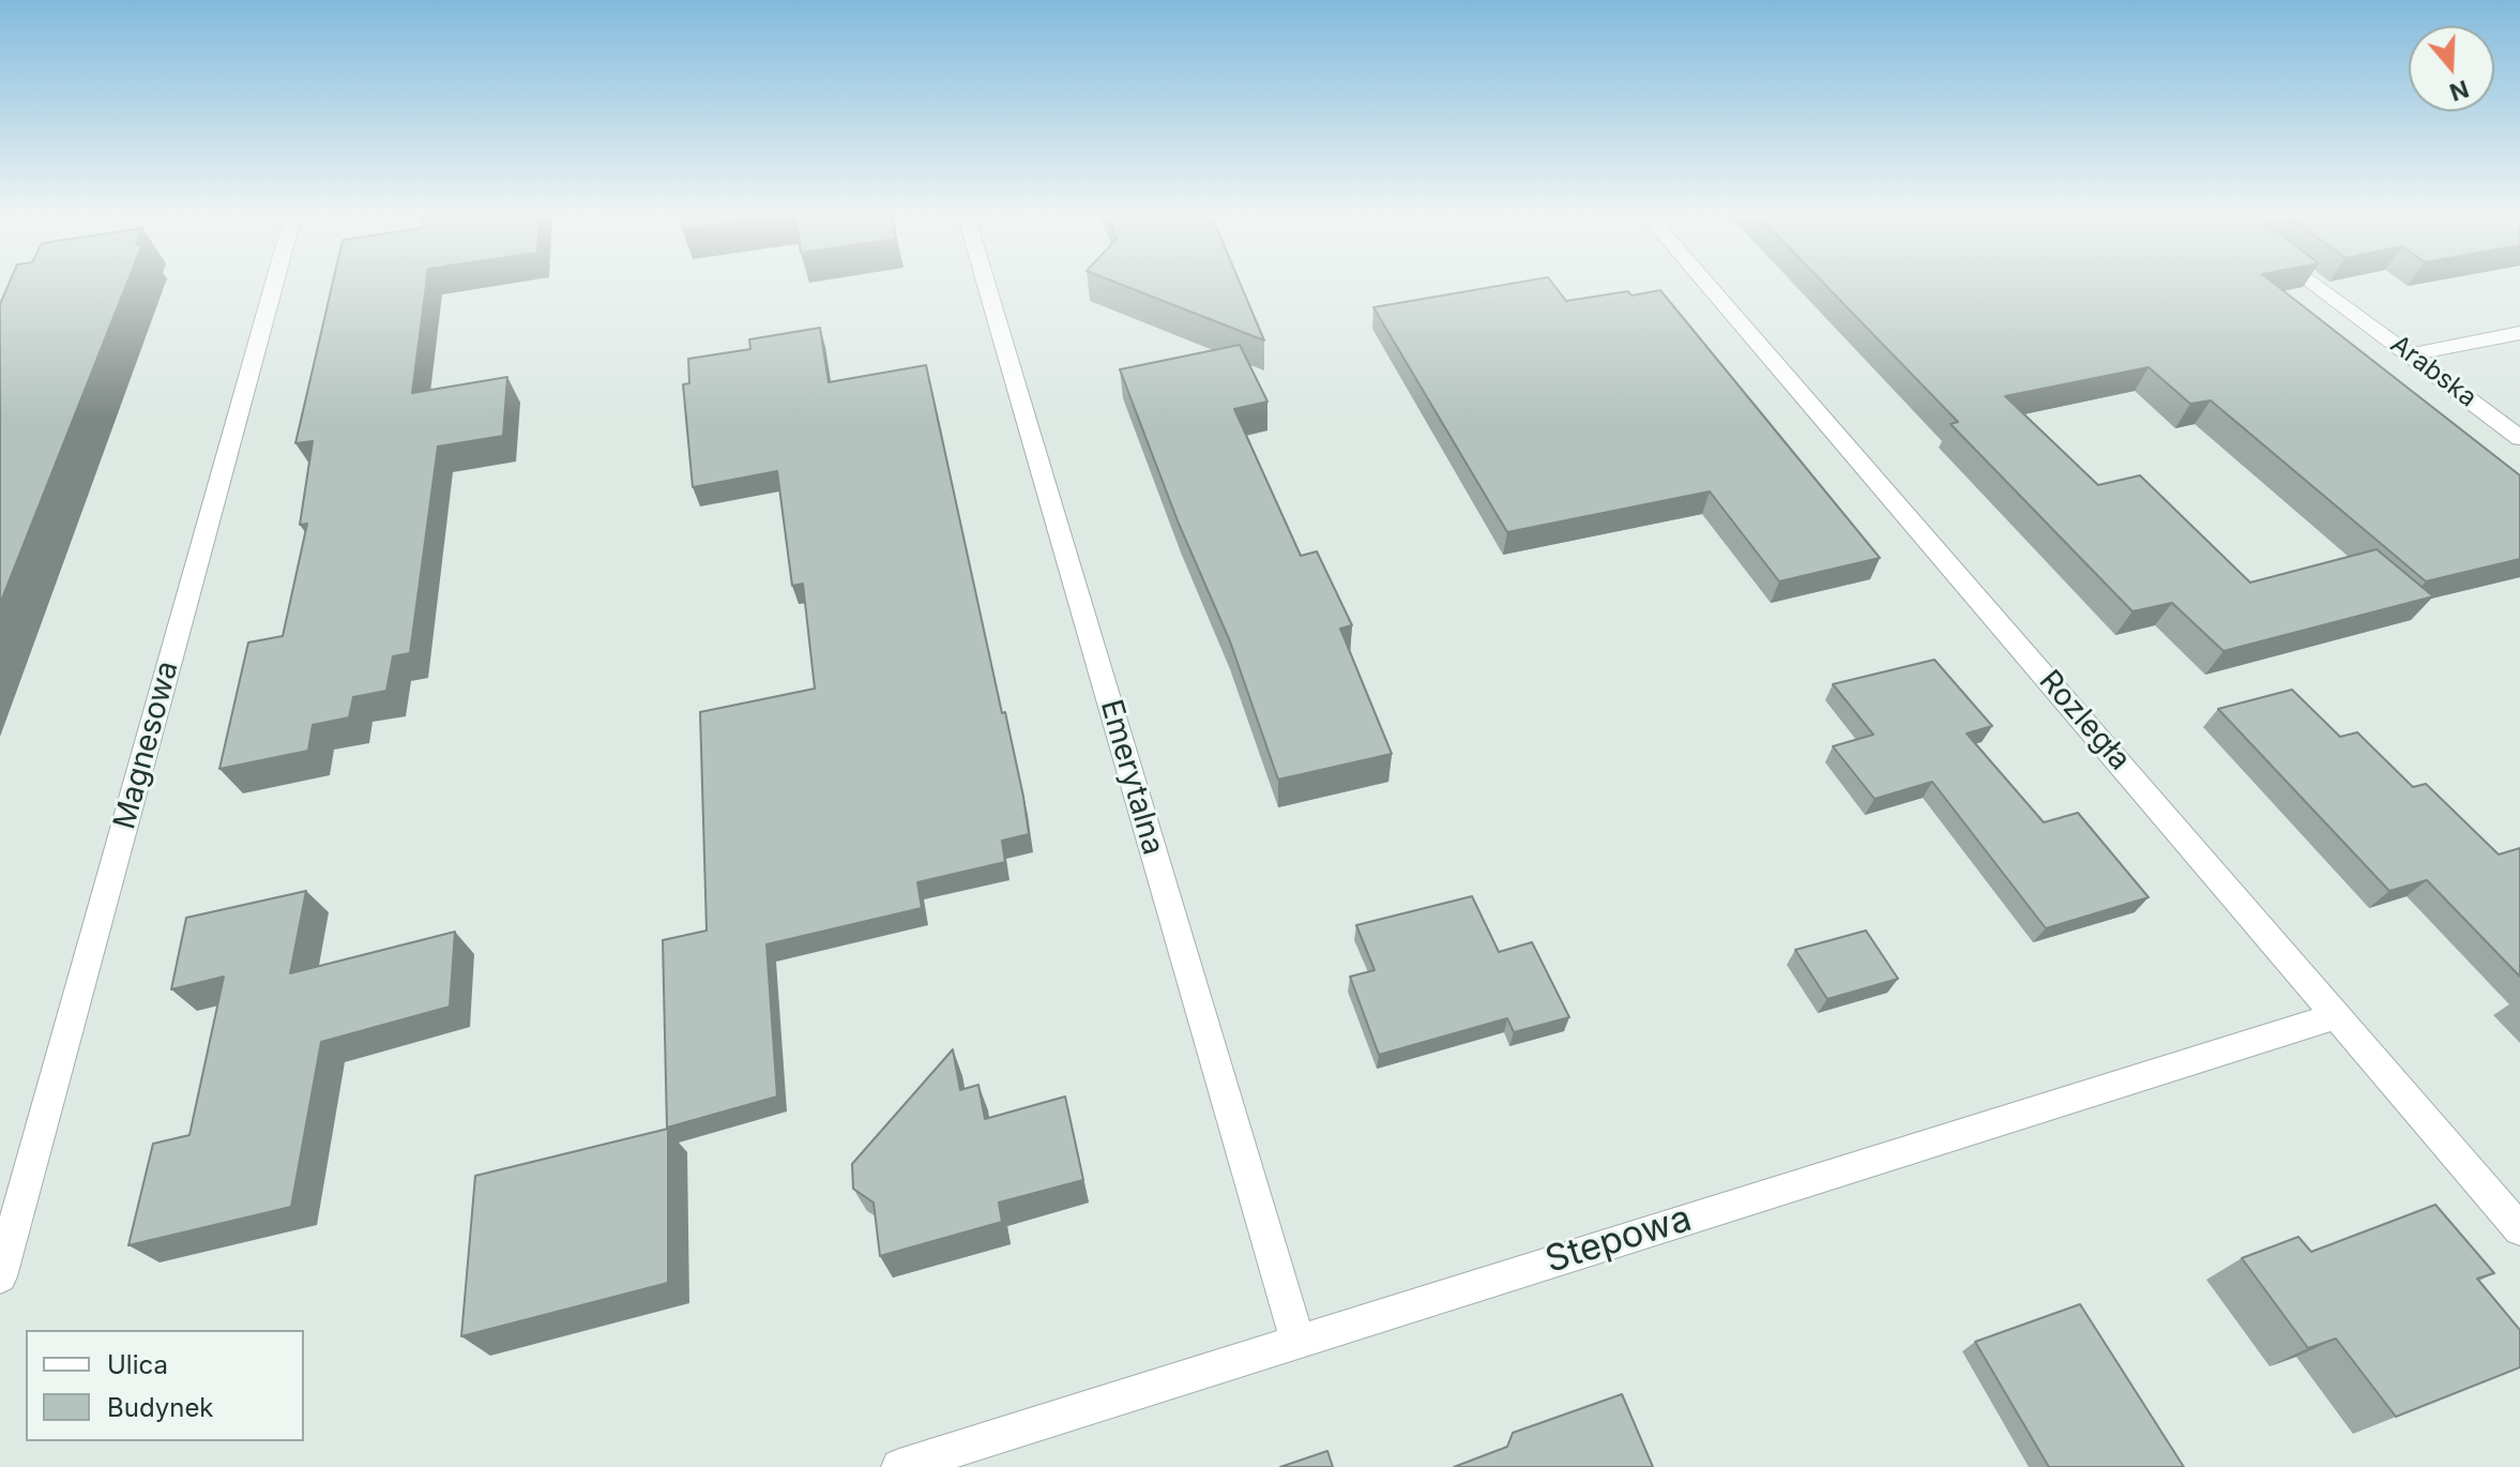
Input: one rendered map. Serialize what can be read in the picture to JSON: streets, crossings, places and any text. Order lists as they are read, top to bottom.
{
  "streets": {
    "street": [
      "Arabska",
      "Rozległa",
      "Magnesowa",
      "Emerytalna",
      "Stepowa"
    ]
  },
  "crossings": [
    ["Rozległa", "Stepowa"],
    ["Emerytalna", "Stepowa"]
  ],
  "legend": ["Ulica", "Budynek"],
  "north": "bottom"
}
